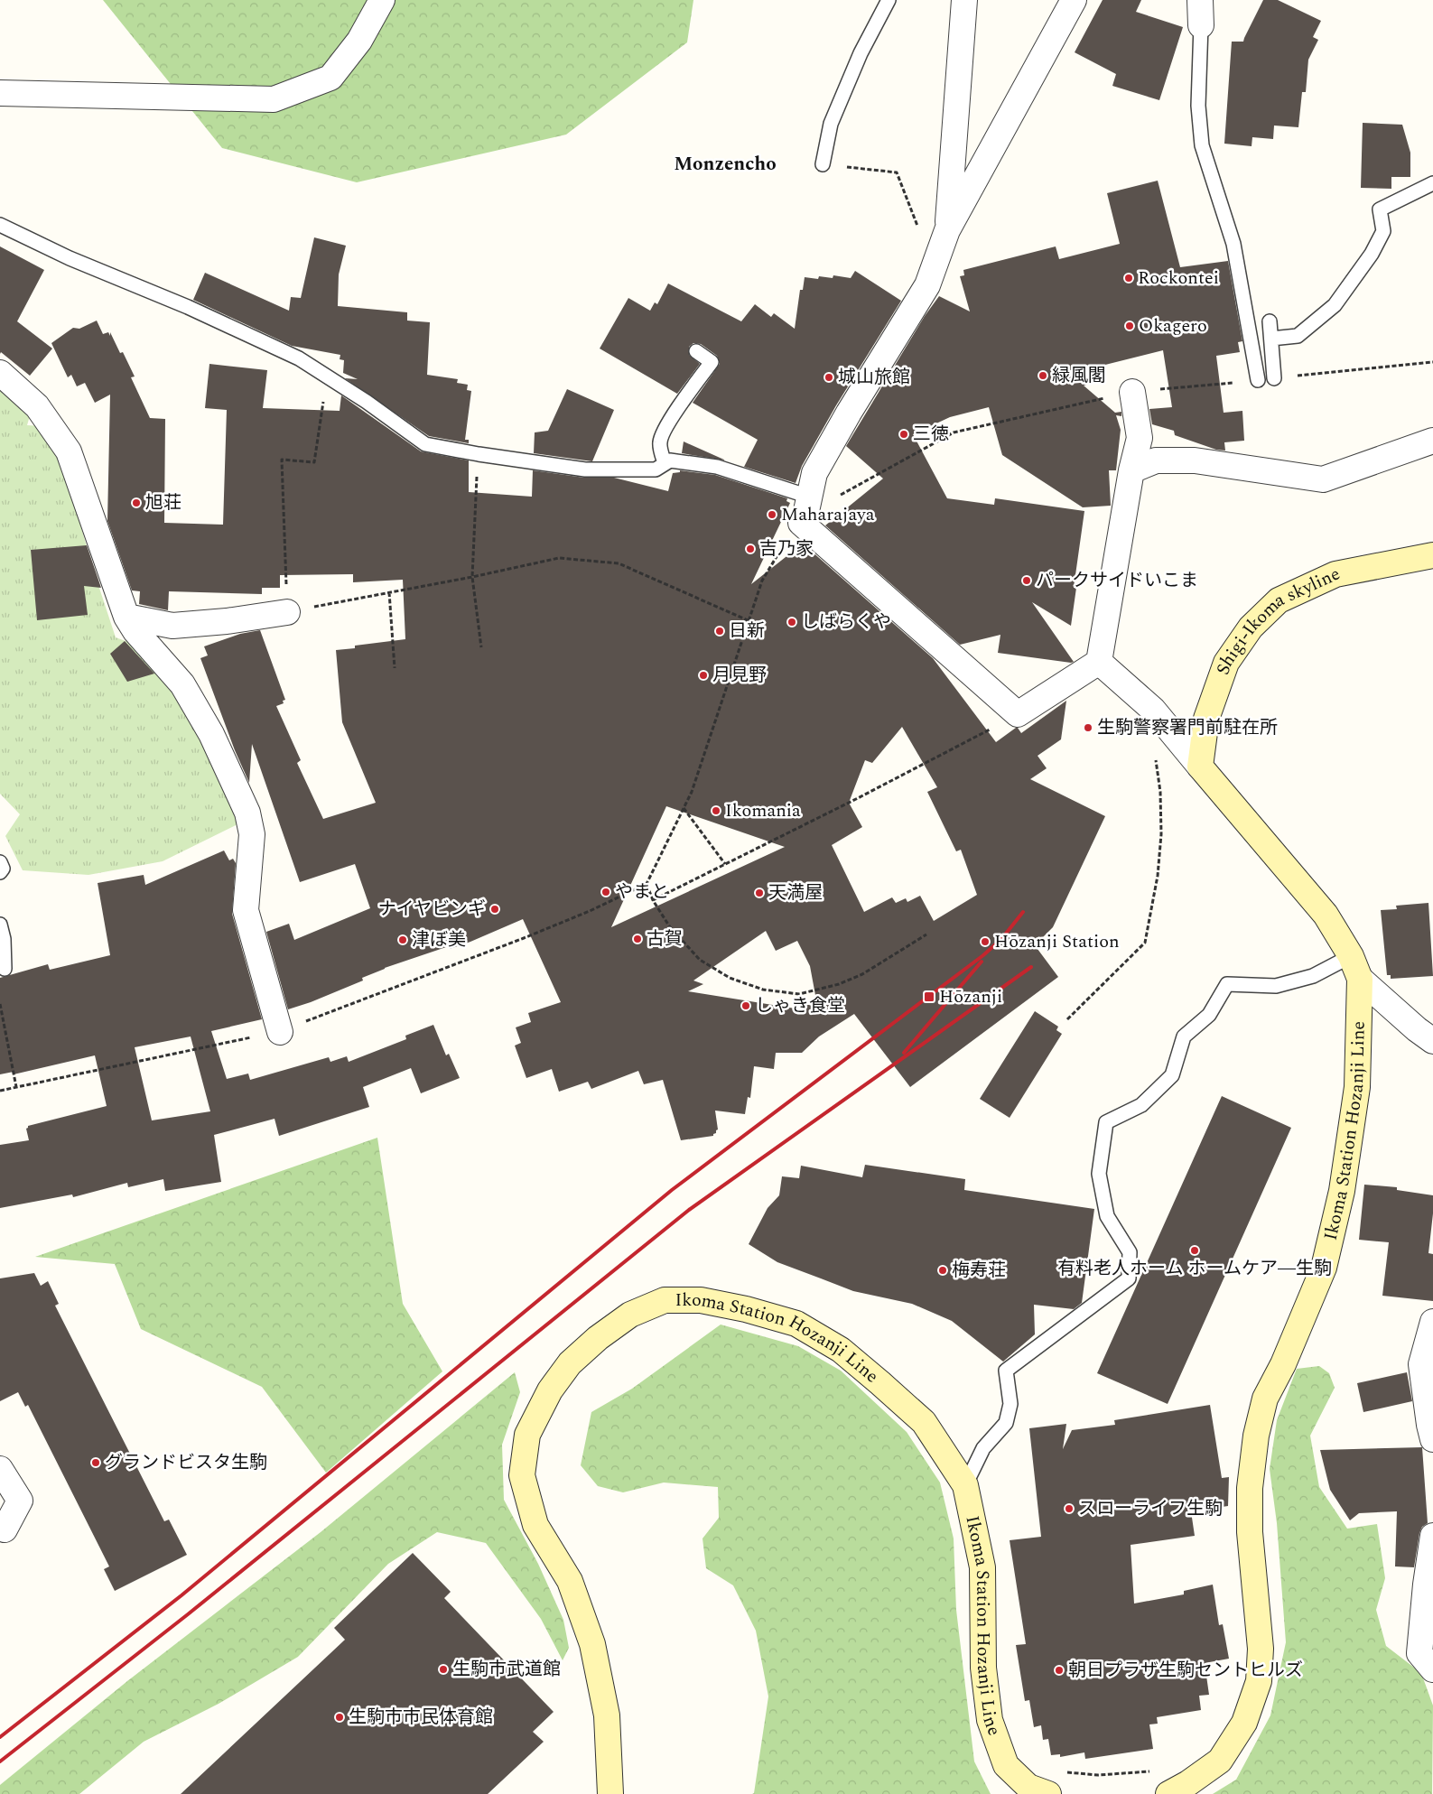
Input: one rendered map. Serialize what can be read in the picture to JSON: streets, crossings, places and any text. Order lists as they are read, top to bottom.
{
  "streets": {
    "main road": ["Shigi-Ikoma skyline", "Ikoma Station Hozanji Line"]
  },
  "crossings": [
    ["Shigi-Ikoma skyline", "Ikoma Station Hozanji Line"]
  ],
  "districts": ["Monzencho"],
  "places": {
    "other": [
      "Rockontei",
      "Okagero",
      "緑風閣",
      "城山旅館",
      "三徳",
      "旭荘",
      "Maharajaya",
      "吉乃家",
      "パークサイドいこま",
      "しばらくや",
      "日新",
      "月見野",
      "生駒警察署門前駐在所",
      "Ikomania",
      "やまと",
      "天満屋",
      "ナイヤビンギ",
      "古賀",
      "津ぼ美",
      "Hōzanji Station",
      "しゃき食堂",
      "有料老人ホーム ホームケア―生駒",
      "梅寿荘",
      "グランドビスタ生駒",
      "スローライフ生駒",
      "生駒市武道館",
      "朝日プラザ生駒セントヒルズ",
      "生駒市市民体育館"
    ],
    "transit": ["Hōzanji"]
  }
}
